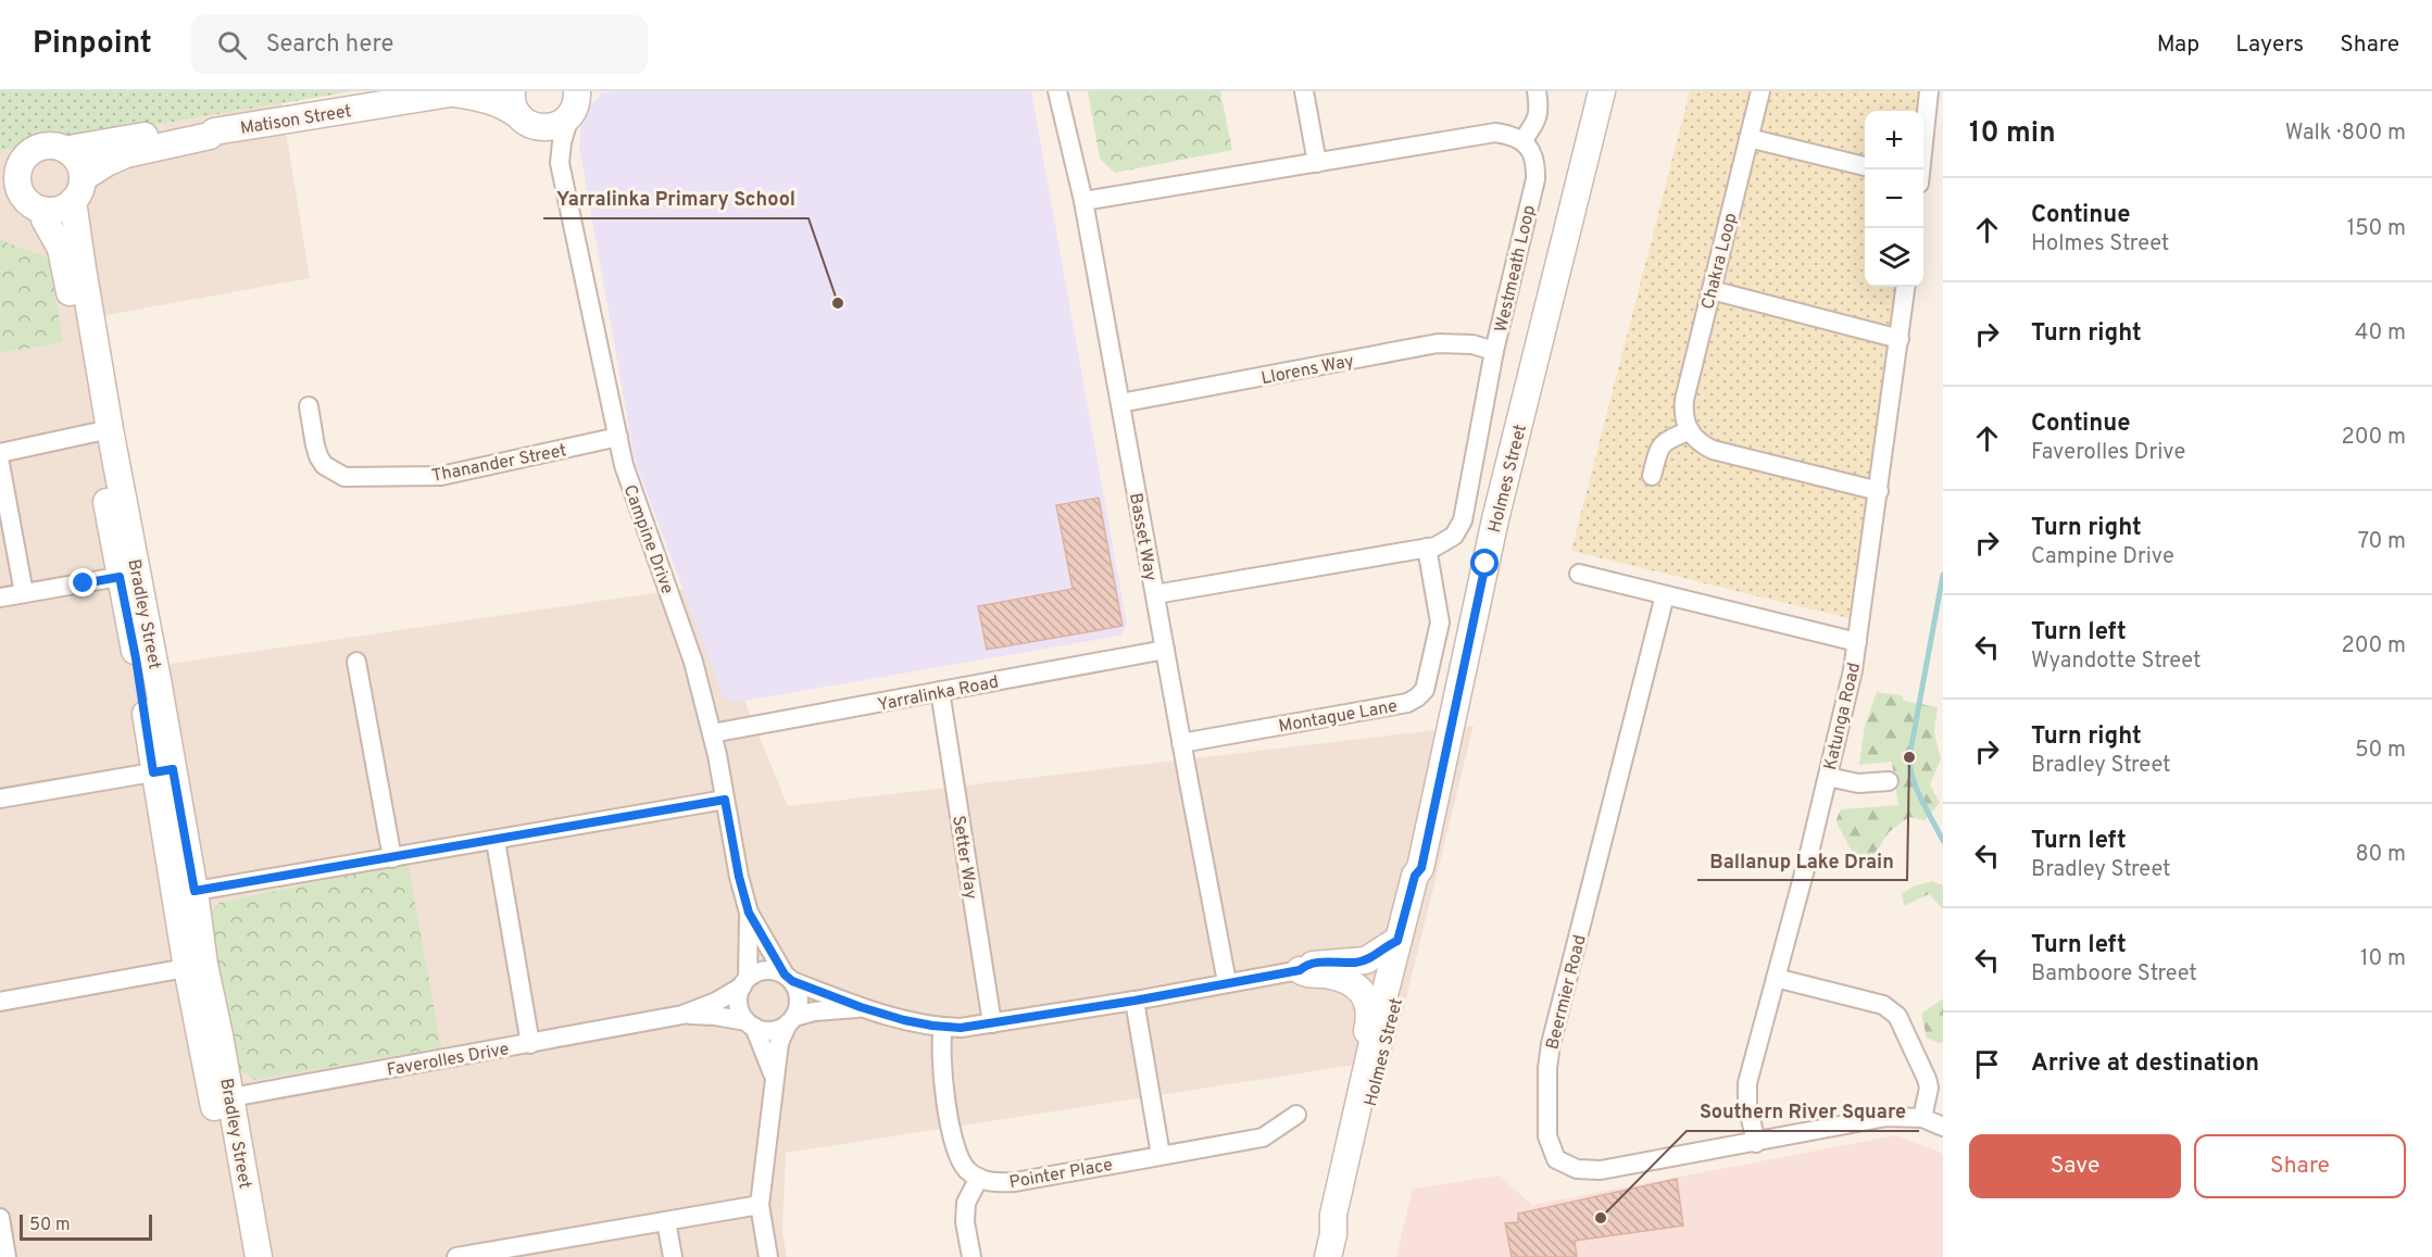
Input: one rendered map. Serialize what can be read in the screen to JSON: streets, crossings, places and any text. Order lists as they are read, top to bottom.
{
  "streets": {
    "street": [
      "Matison Street",
      "Chakra Loop",
      "Westmeath Loop",
      "Llorens Way",
      "Thanander Street",
      "Holmes Street",
      "Basset Way",
      "Campine Drive",
      "Bradley Street",
      "Yarralinka Road",
      "Montague Lane",
      "Katunga Road",
      "Setter Way",
      "Beermier Road",
      "Faverolles Drive",
      "Pointer Place"
    ]
  },
  "crossings": [
    ["Matison Street", "Campine Drive"],
    ["Matison Street", "Bradley Street"],
    ["Westmeath Loop", "Llorens Way"],
    ["Westmeath Loop", "Basset Way"],
    ["Westmeath Loop", "Montague Lane"],
    ["Llorens Way", "Basset Way"],
    ["Thanander Street", "Campine Drive"],
    ["Basset Way", "Yarralinka Road"],
    ["Basset Way", "Montague Lane"],
    ["Campine Drive", "Yarralinka Road"],
    ["Campine Drive", "Faverolles Drive"],
    ["Bradley Street", "Faverolles Drive"],
    ["Yarralinka Road", "Setter Way"],
    ["Katunga Road", "Beermier Road"]
  ],
  "places": ["Yarralinka Primary School", "Ballanup Lake Drain", "Southern River Square"],
  "scale_bar": "50 m",
  "page": {
    "header": "Pinpoint",
    "search": "Search here",
    "nav": ["Map", "Layers", "Share"],
    "heading": ["10 min", "Walk · 800 m"],
    "map_buttons": ["+", "−"],
    "list": [
      ["Continue", "Holmes Street", "150 m"],
      ["Turn right", "40 m"],
      ["Continue", "Faverolles Drive", "200 m"],
      ["Turn right", "Campine Drive", "70 m"],
      ["Turn left", "Wyandotte Street", "200 m"],
      ["Turn right", "Bradley Street", "50 m"],
      ["Turn left", "Bradley Street", "80 m"],
      ["Turn left", "Bamboore Street", "10 m"],
      "Arrive at destination"
    ],
    "buttons": ["Save", "Share"],
    "scale": "50 m"
  }
}
